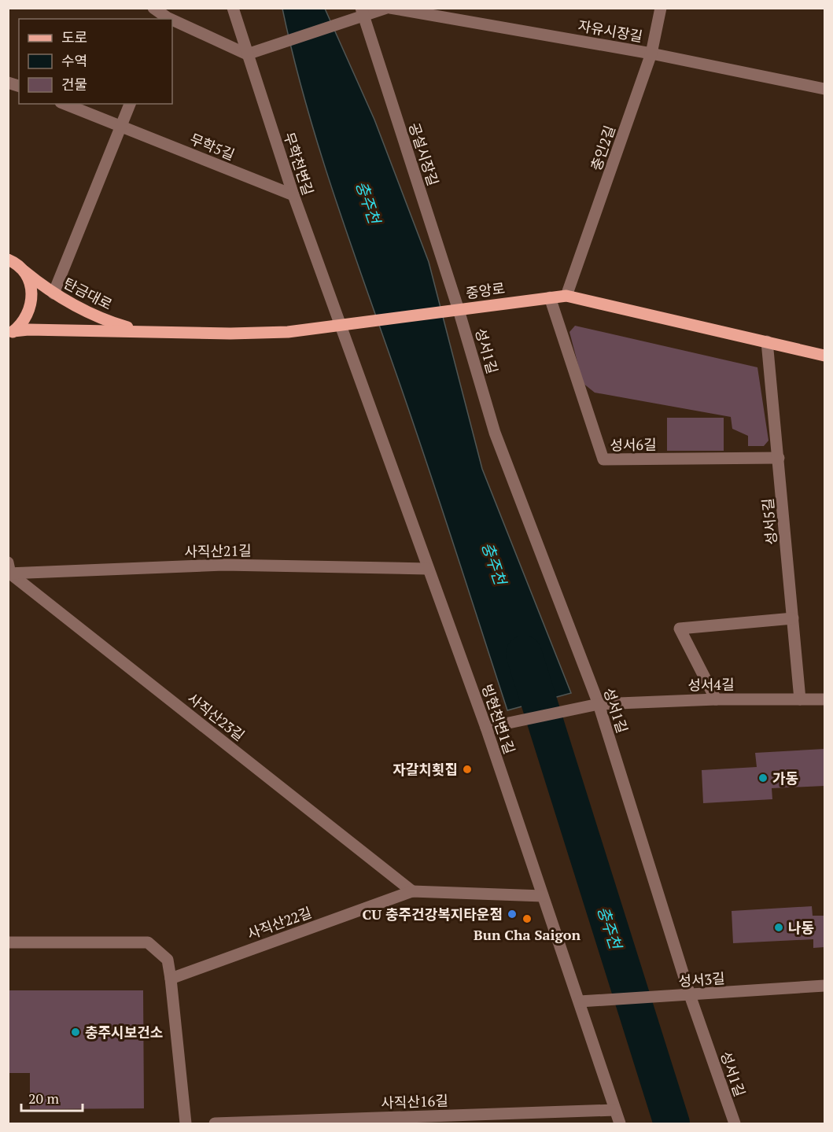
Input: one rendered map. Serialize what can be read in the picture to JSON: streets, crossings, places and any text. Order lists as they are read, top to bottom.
{
  "streets": {
    "main road": ["중앙로", "탄금대로"],
    "street": [
      "자유시장길",
      "무학5길",
      "충인2길",
      "공설시장길",
      "무학천변길",
      "성서1길",
      "성서6길",
      "성서5길",
      "사직산21길",
      "성서4길",
      "사직산23길",
      "빙현천변1길",
      "사직산22길",
      "성서3길",
      "사직산16길"
    ]
  },
  "crossings": [
    ["자유시장길", "충인2길"],
    ["자유시장길", "공설시장길"],
    ["자유시장길", "무학천변길"],
    ["무학5길", "무학천변길"],
    ["충인2길", "중앙로"],
    ["공설시장길", "중앙로"],
    ["공설시장길", "성서1길"],
    ["무학천변길", "중앙로"],
    ["무학천변길", "빙현천변1길"],
    ["중앙로", "탄금대로"],
    ["중앙로", "성서1길"],
    ["중앙로", "성서6길"],
    ["중앙로", "성서5길"],
    ["중앙로", "빙현천변1길"],
    ["성서1길", "성서4길"],
    ["성서1길", "성서3길"],
    ["성서6길", "성서5길"],
    ["성서5길", "성서4길"],
    ["사직산21길", "사직산23길"],
    ["사직산21길", "빙현천변1길"],
    ["성서4길", "빙현천변1길"],
    ["사직산23길", "사직산22길"],
    ["빙현천변1길", "사직산22길"],
    ["빙현천변1길", "성서3길"],
    ["빙현천변1길", "사직산16길"]
  ],
  "water": ["충주천"],
  "places": [
    "자갈치횟집",
    "가동",
    "CU 충주건강복지타운점",
    "Bun Cha Saigon",
    "나동",
    "충주시보건소"
  ],
  "legend": ["도로", "수역", "건물"],
  "scale_bar": "20 m"
}
